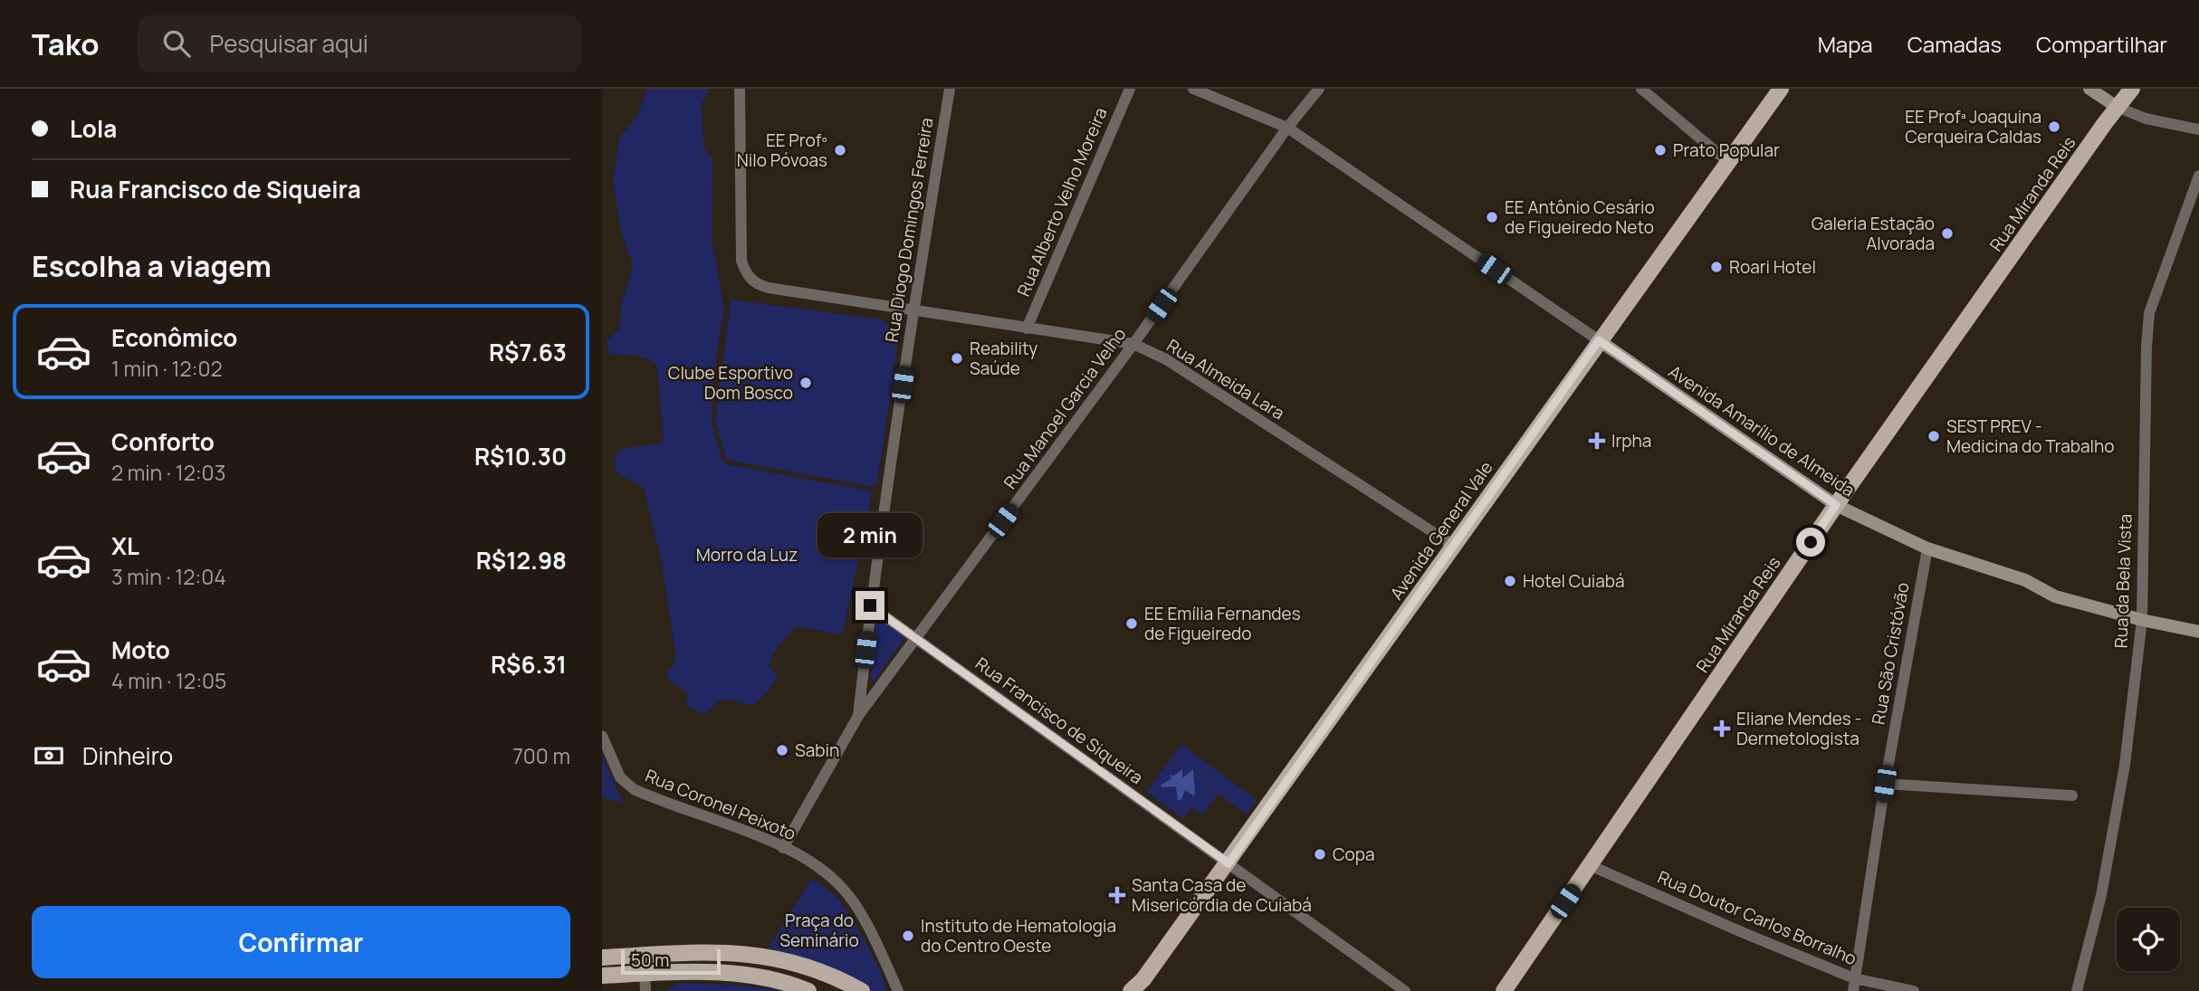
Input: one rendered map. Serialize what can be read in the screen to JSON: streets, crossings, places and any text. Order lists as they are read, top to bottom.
{
  "streets": {
    "main road": ["Rua Miranda Reis", "Avenida General Vale"],
    "street": [
      "Rua Alberto Velho Moreira",
      "Rua Diogo Domingos Ferreira",
      "Rua Almeida Lara",
      "Rua Manoel Garcia Velho",
      "Avenida Amarílio de Almeida",
      "Rua da Bela Vista",
      "Rua São Cristóvão",
      "Rua Francisco de Siqueira",
      "Rua Coronel Peixoto",
      "Rua Doutor Carlos Borralho"
    ]
  },
  "crossings": [
    ["Rua Miranda Reis", "Avenida Amarílio de Almeida"],
    ["Rua Miranda Reis", "Rua Doutor Carlos Borralho"],
    ["Rua Alberto Velho Moreira", "Rua Almeida Lara"],
    ["Rua Diogo Domingos Ferreira", "Rua Almeida Lara"],
    ["Rua Diogo Domingos Ferreira", "Rua Manoel Garcia Velho"],
    ["Rua Diogo Domingos Ferreira", "Rua Francisco de Siqueira"],
    ["Rua Almeida Lara", "Rua Manoel Garcia Velho"],
    ["Rua Almeida Lara", "Avenida General Vale"],
    ["Rua Manoel Garcia Velho", "Rua Francisco de Siqueira"],
    ["Rua Manoel Garcia Velho", "Rua Coronel Peixoto"],
    ["Avenida Amarílio de Almeida", "Avenida General Vale"],
    ["Avenida Amarílio de Almeida", "Rua da Bela Vista"],
    ["Avenida Amarílio de Almeida", "Rua São Cristóvão"],
    ["Avenida General Vale", "Rua Francisco de Siqueira"],
    ["Rua São Cristóvão", "Rua Doutor Carlos Borralho"]
  ],
  "parks": ["Morro da Luz", "Praça do Seminário"],
  "places": {
    "other": [
      "EE Profª Joaquina Cerqueira Caldas",
      "EE Profº Nilo Póvoas",
      "Prato Popular",
      "EE Antônio Cesário de Figueiredo Neto",
      "Galeria Estação Alvorada",
      "Roari Hotel",
      "Reability Saúde",
      "Clube Esportivo Dom Bosco",
      "SEST PREV - Medicina do Trabalho",
      "Hotel Cuiabá",
      "EE Emília Fernandes de Figueiredo",
      "Sabin",
      "Copa",
      "Instituto de Hematologia do Centro Oeste"
    ],
    "health": ["Irpha", "Eliane Mendes - Dermetologista", "Santa Casa de Misericórdia de Cuiabá"]
  },
  "scale_bar": "50 m",
  "page": {
    "header": "Tako",
    "search": "Pesquisar aqui",
    "nav": ["Mapa", "Camadas", "Compartilhar"],
    "banner": ["Lola", "Rua Francisco de Siqueira"],
    "heading": "Escolha a viagem",
    "list": [
      {
        "name": "Econômico",
        "note": "1 min · 12:02",
        "value": "R$7.63"
      },
      {
        "name": "Conforto",
        "note": "2 min · 12:03",
        "value": "R$10.30"
      },
      {
        "name": "XL",
        "note": "3 min · 12:04",
        "value": "R$12.98"
      },
      {
        "name": "Moto",
        "note": "4 min · 12:05",
        "value": "R$6.31"
      }
    ],
    "bubble": "2 min",
    "pay": ["Dinheiro", "700 m"],
    "buttons": "Confirmar",
    "scale": "50 m"
  }
}
